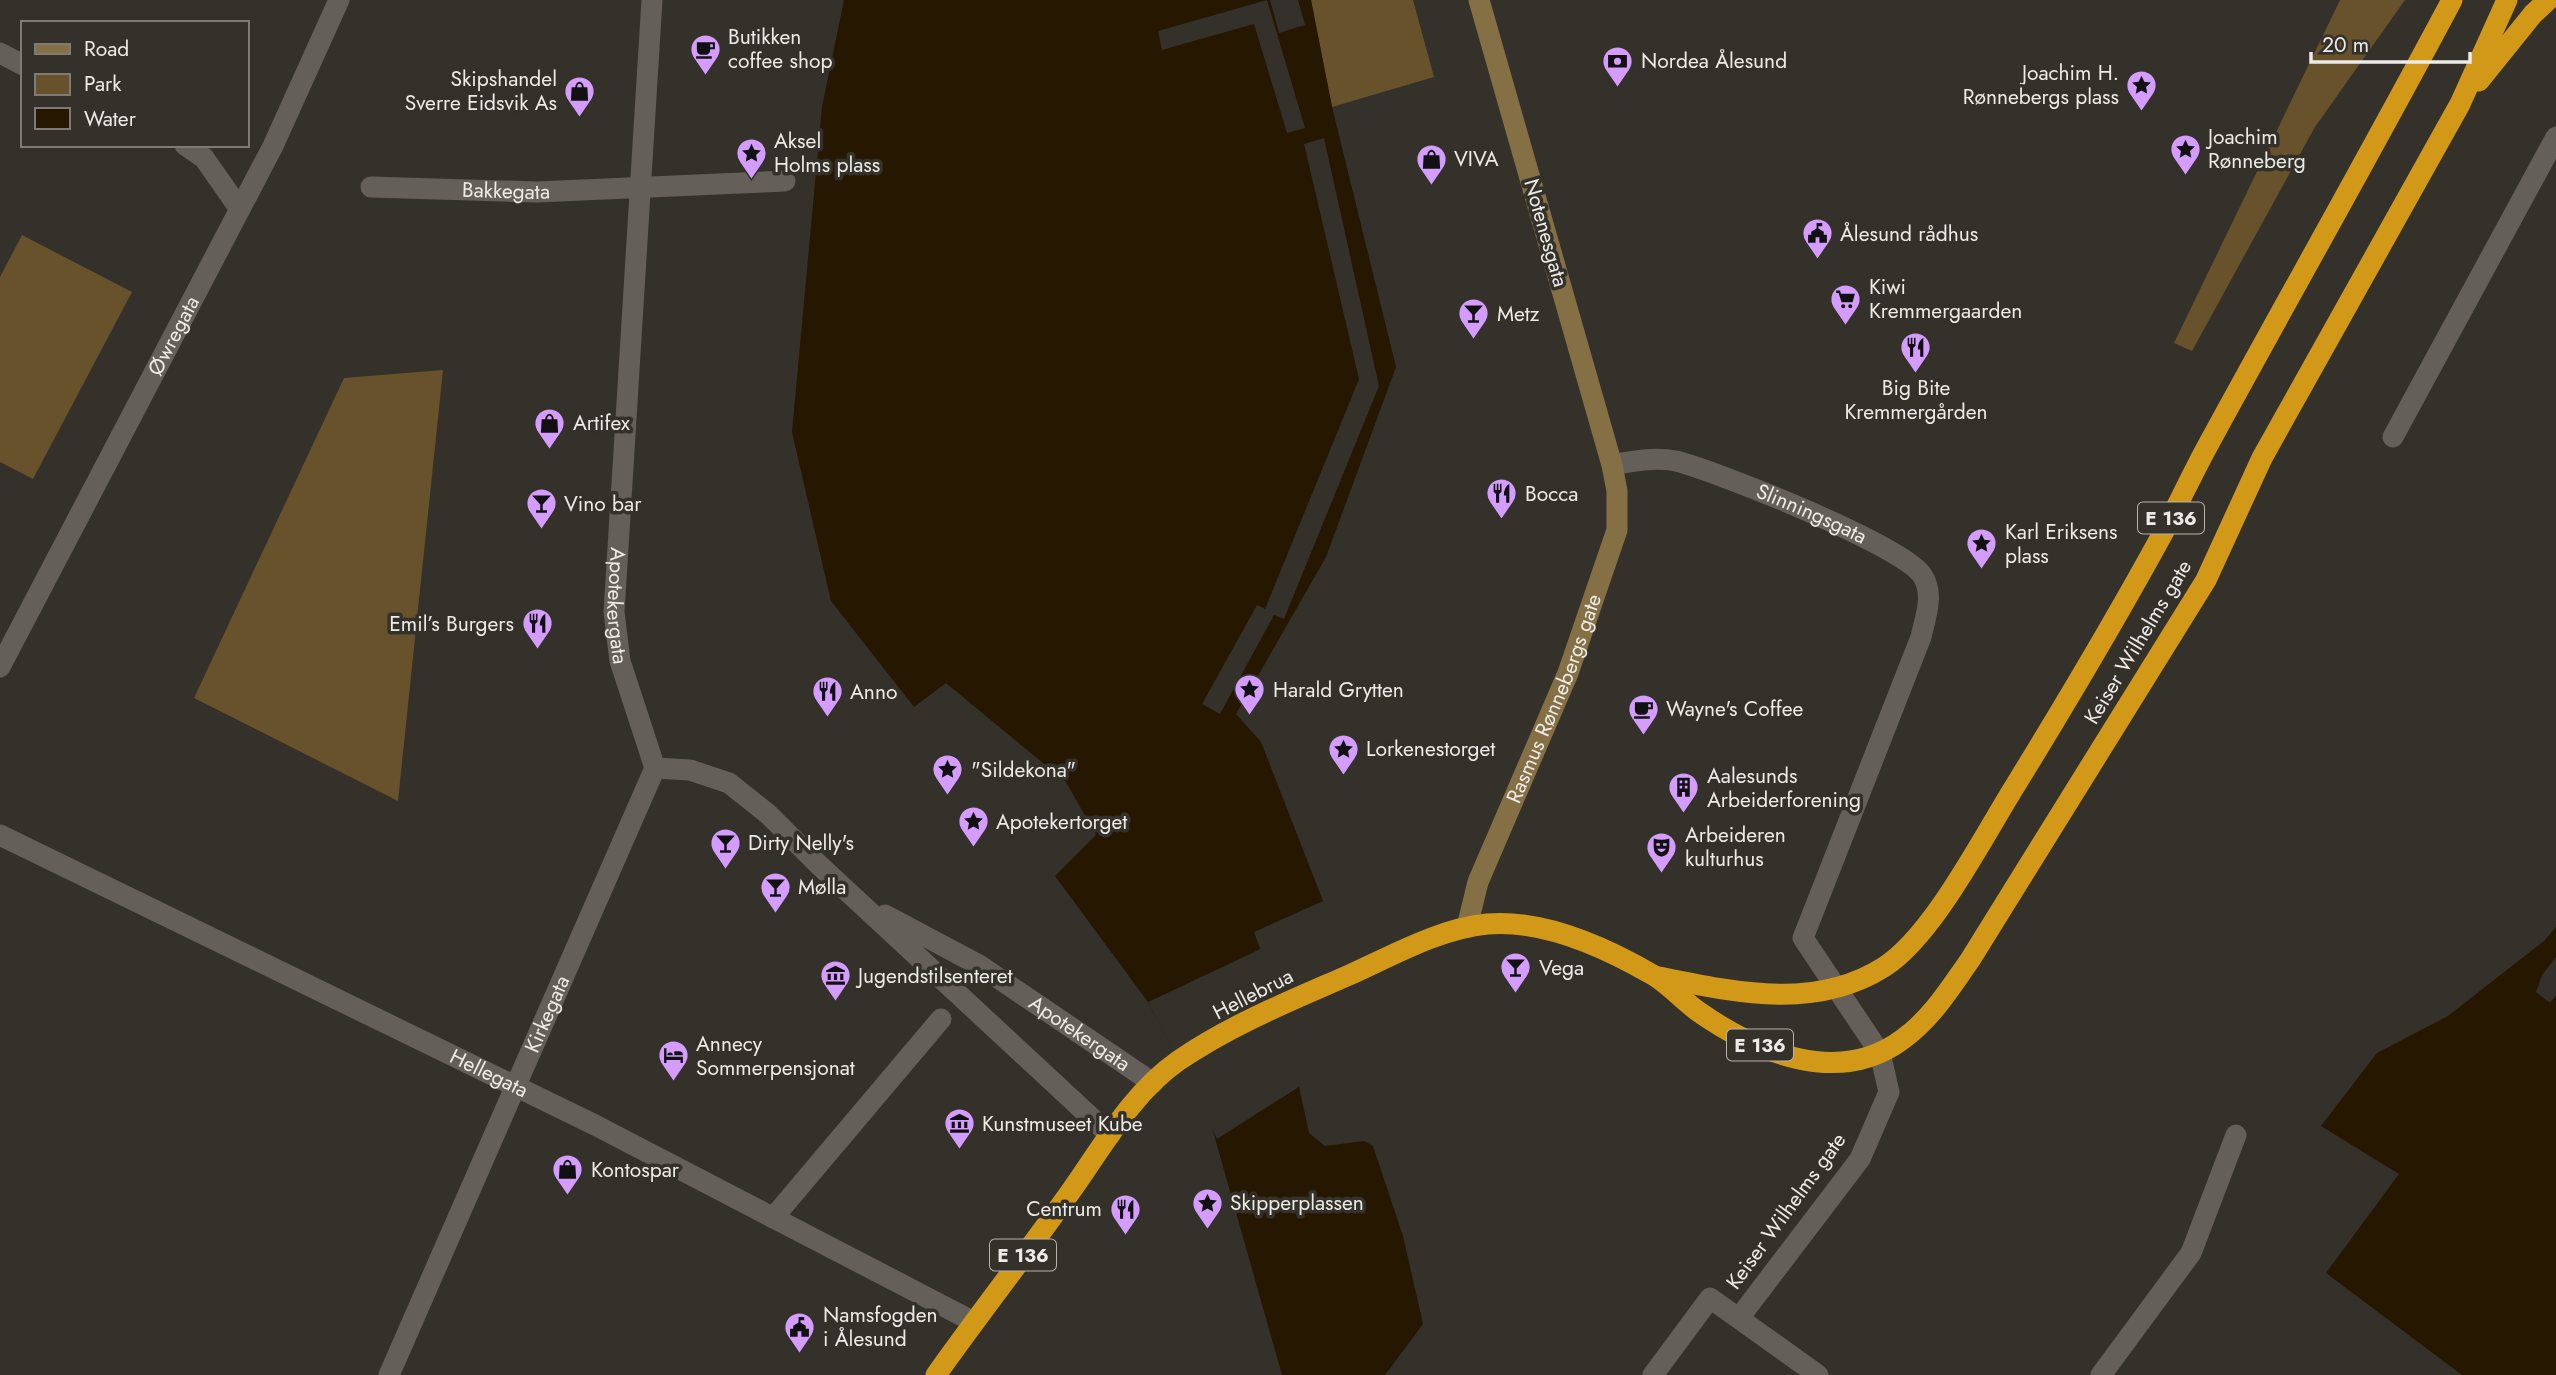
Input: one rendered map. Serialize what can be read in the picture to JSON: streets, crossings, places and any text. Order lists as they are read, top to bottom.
{
  "streets": {
    "highway": ["E 136", "Keiser Wilhelms gate", "Hellebrua"],
    "street": [
      "Bakkegata",
      "Notenesgata",
      "Øwregata",
      "Slinningsgata",
      "Apotekergata",
      "Rasmus Rønnebergs gate",
      "Kirkegata",
      "Hellegata"
    ]
  },
  "crossings": [
    ["Bakkegata", "Apotekergata"],
    ["Notenesgata", "Slinningsgata"],
    ["Notenesgata", "Rasmus Rønnebergs gate"],
    ["Slinningsgata", "Keiser Wilhelms gate"],
    ["Slinningsgata", "Rasmus Rønnebergs gate"],
    ["E 136", "Apotekergata"],
    ["E 136", "Keiser Wilhelms gate"],
    ["E 136", "Rasmus Rønnebergs gate"],
    ["E 136", "Hellebrua"],
    ["E 136", "Hellegata"],
    ["Apotekergata", "Hellebrua"],
    ["Apotekergata", "Kirkegata"],
    ["Rasmus Rønnebergs gate", "Hellebrua"],
    ["Kirkegata", "Hellegata"]
  ],
  "places": {
    "cafe": ["Butikken coffee shop", "Wayne's Coffee"],
    "bank": ["Nordea Ålesund"],
    "place": [
      "Joachim H. Rønnebergs plass",
      "Joachim Rønneberg",
      "Aksel Holms plass",
      "Karl Eriksens plass",
      "Harald Grytten",
      "Lorkenestorget",
      "\"Sildekona\"",
      "Apotekertorget",
      "Skipperplassen"
    ],
    "shop": [
      "Skipshandel Sverre Eidsvik As",
      "VIVA",
      "Artifex",
      "Kontospar"
    ],
    "public building": ["Ålesund rådhus", "Namsfogden i Ålesund"],
    "supermarket": ["Kiwi Kremmergaarden"],
    "bar": [
      "Metz",
      "Vino bar",
      "Dirty Nelly's",
      "Mølla",
      "Vega"
    ],
    "restaurant": [
      "Big Bite Kremmergården",
      "Bocca",
      "Emil’s Burgers",
      "Anno",
      "Centrum"
    ],
    "building": ["Aalesunds Arbeiderforening"],
    "theatre": ["Arbeideren kulturhus"],
    "museum": ["Jugendstilsenteret", "Kunstmuseet Kube"],
    "hotel": ["Annecy Sommerpensjonat"]
  },
  "legend": ["Road", "Park", "Water"],
  "scale_bar": "20 m"
}
